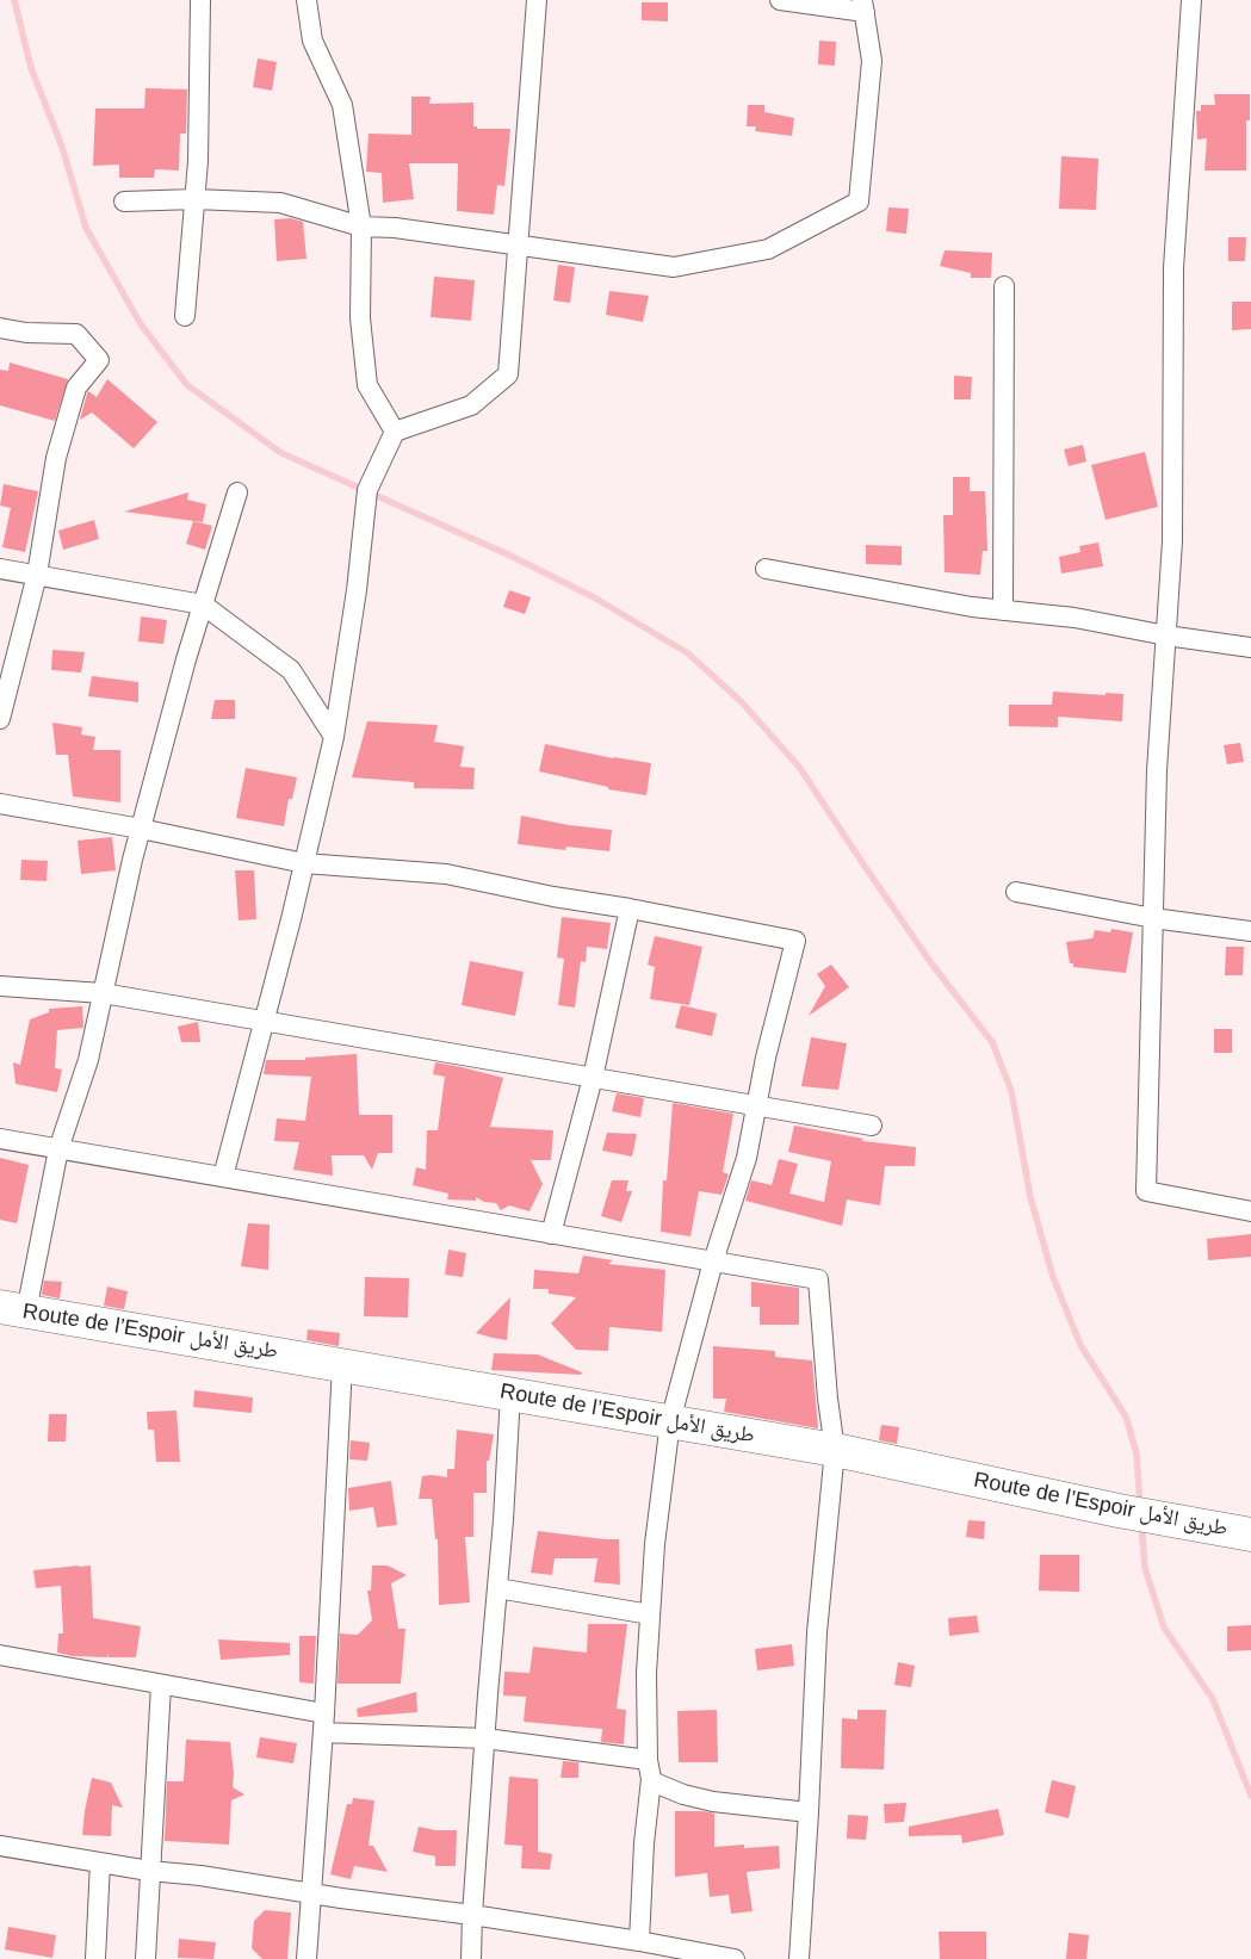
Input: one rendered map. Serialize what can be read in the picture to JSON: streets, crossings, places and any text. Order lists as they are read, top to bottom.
{
  "streets": {
    "highway": ["Route de l’Espoir طريق الأمل"]
  }
}
